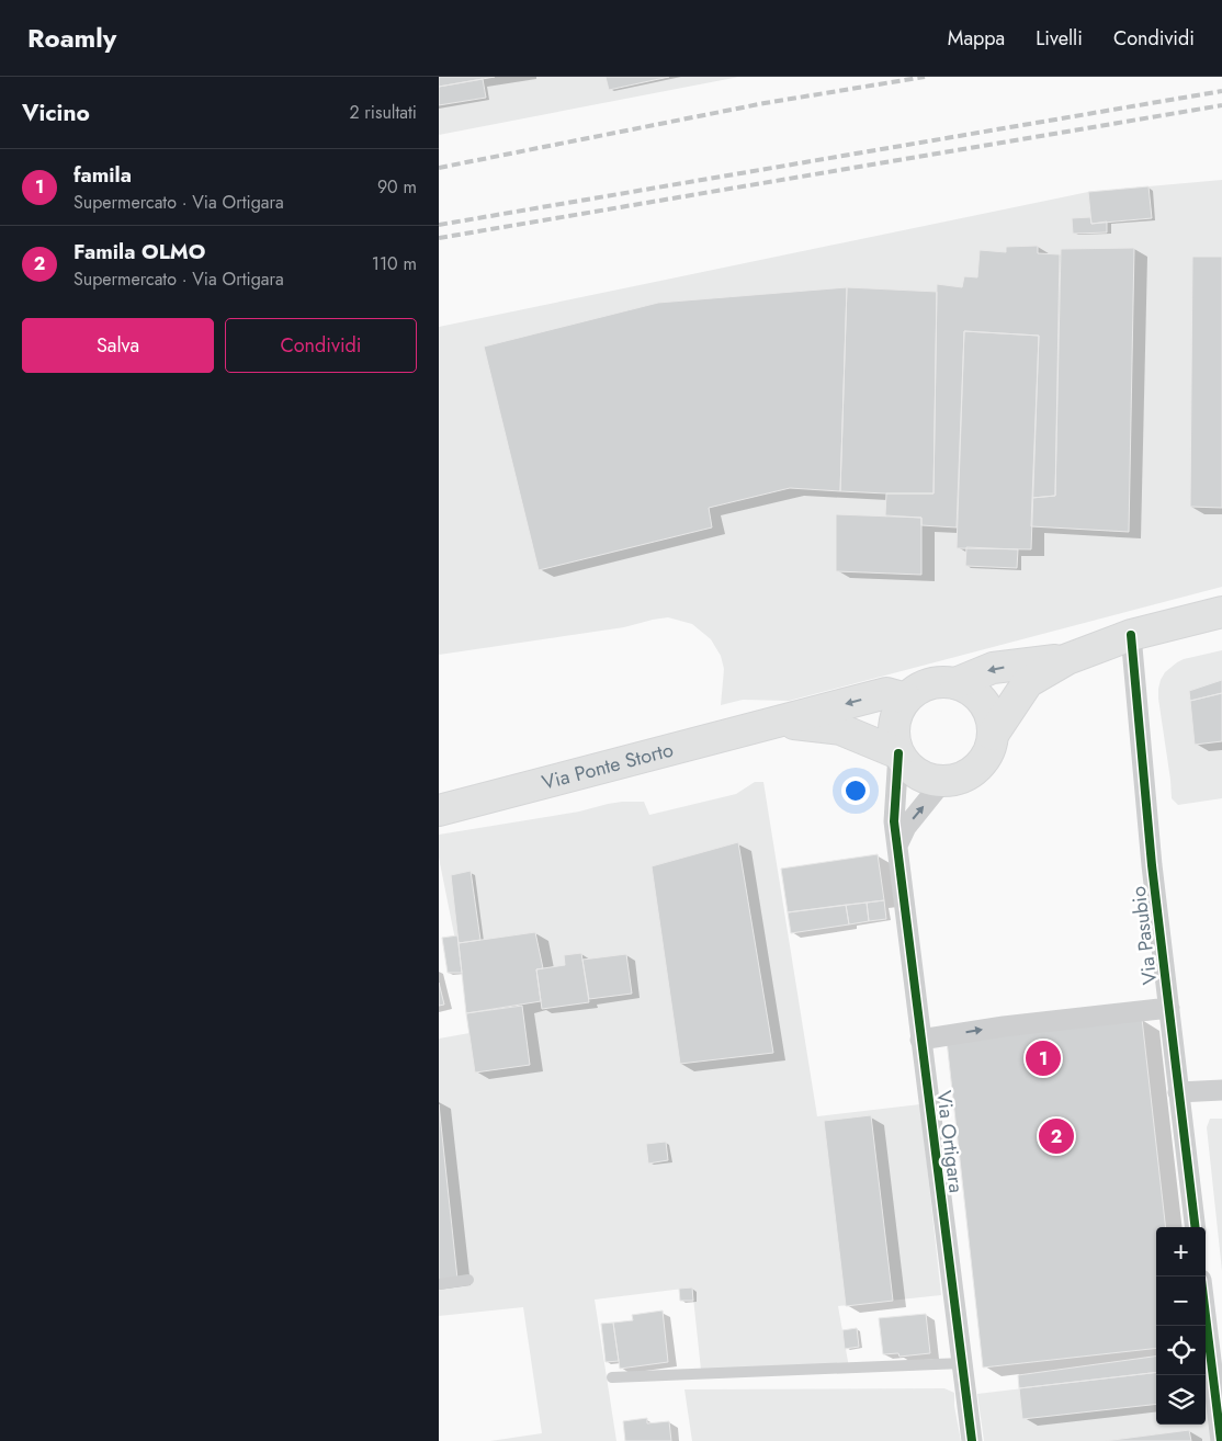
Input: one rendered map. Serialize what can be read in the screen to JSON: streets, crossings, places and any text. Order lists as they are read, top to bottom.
{
  "streets": {
    "main road": ["Via Ponte Storto"],
    "street": ["Via Pasubio", "Via Ortigara"]
  },
  "crossings": [
    ["Via Ponte Storto", "Via Ortigara"]
  ],
  "page": {
    "header": "Roamly",
    "nav": ["Mappa", "Livelli", "Condividi"],
    "heading": ["Vicino", "2 risultati"],
    "list": [
      {
        "mark": "1",
        "name": "famila",
        "note": "Supermercato · Via Ortigara",
        "value": "90 m"
      },
      {
        "mark": "2",
        "name": "Famila OLMO",
        "note": "Supermercato · Via Ortigara",
        "value": "110 m"
      }
    ],
    "buttons": ["Salva", "Condividi"],
    "pins": ["1", "2"],
    "map_buttons": ["+", "−"]
  }
}
